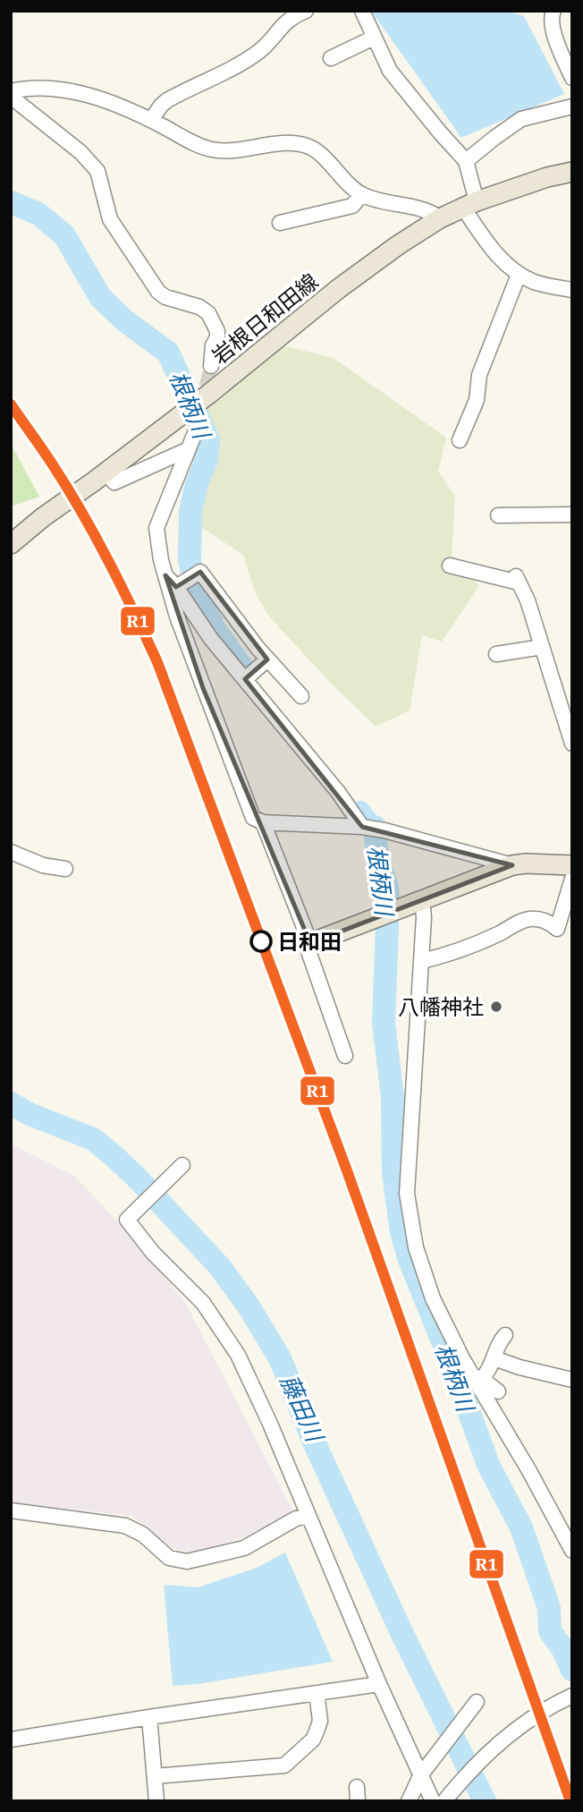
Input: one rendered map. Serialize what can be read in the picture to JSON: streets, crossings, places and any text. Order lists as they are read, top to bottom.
{
  "streets": {
    "main road": ["岩根日和田線"]
  },
  "water": ["根柄川", "藤田川"],
  "places": ["日和田", "八幡神社"],
  "lines": ["transit line R1"]
}
